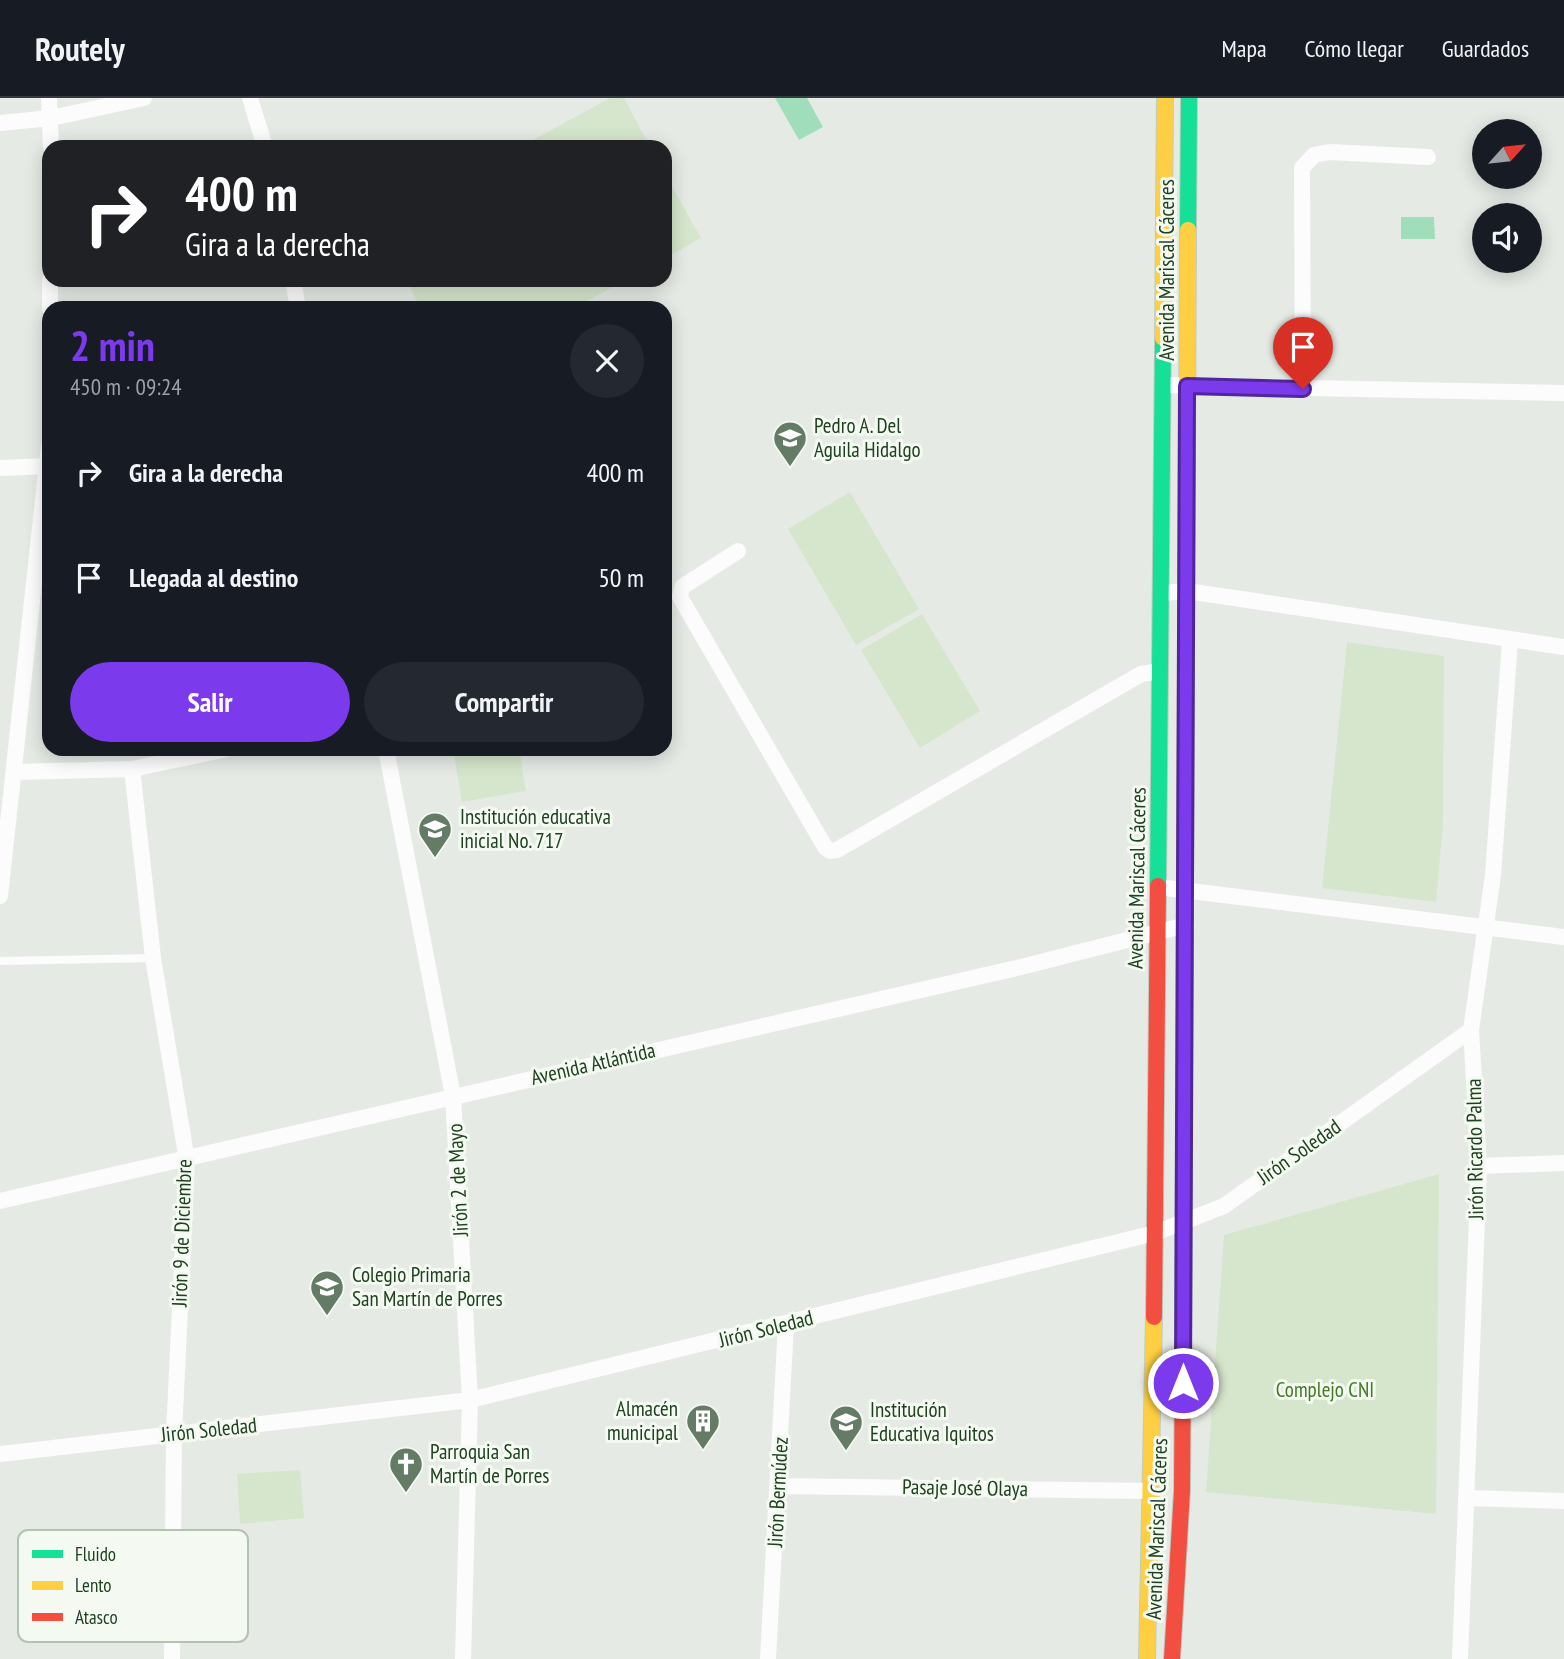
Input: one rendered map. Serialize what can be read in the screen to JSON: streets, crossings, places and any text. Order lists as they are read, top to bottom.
{
  "streets": {
    "main road": ["Avenida Mariscal Cáceres"],
    "street": [
      "Avenida Atlántida",
      "Jirón Ricardo Palma",
      "Jirón Soledad",
      "Jirón 2 de Mayo",
      "Jirón 9 de Diciembre",
      "Pasaje José Olaya",
      "Jirón Bermúdez"
    ]
  },
  "crossings": [
    ["Avenida Mariscal Cáceres", "Avenida Atlántida"],
    ["Avenida Mariscal Cáceres", "Jirón Soledad"],
    ["Avenida Mariscal Cáceres", "Pasaje José Olaya"],
    ["Avenida Atlántida", "Jirón 2 de Mayo"],
    ["Avenida Atlántida", "Jirón 9 de Diciembre"],
    ["Jirón Ricardo Palma", "Jirón Soledad"],
    ["Jirón Soledad", "Jirón 2 de Mayo"],
    ["Jirón Soledad", "Jirón 9 de Diciembre"],
    ["Jirón Soledad", "Jirón Bermúdez"],
    ["Pasaje José Olaya", "Jirón Bermúdez"]
  ],
  "parks": ["Complejo CNI"],
  "places": {
    "school or university": [
      "Pedro A. Del Aguila Hidalgo",
      "Institución educativa inicial No. 717",
      "Colegio Primaria San Martín de Porres",
      "Institución Educativa Iquitos"
    ],
    "building": ["Almacén municipal"],
    "church": ["Parroquia San Martín de Porres"]
  },
  "legend": ["Fluido", "Lento", "Atasco"],
  "north": "top right",
  "page": {
    "header": "Routely",
    "nav": ["Mapa", "Cómo llegar", "Guardados"],
    "turn": ["400 m", "Gira a la derecha"],
    "heading": ["2 min", "450 m · 09:24"],
    "list": [
      {
        "name": "Gira a la derecha",
        "value": "400 m"
      },
      {
        "name": "Llegada al destino",
        "value": "50 m"
      }
    ],
    "buttons": ["Salir", "Compartir"]
  }
}
